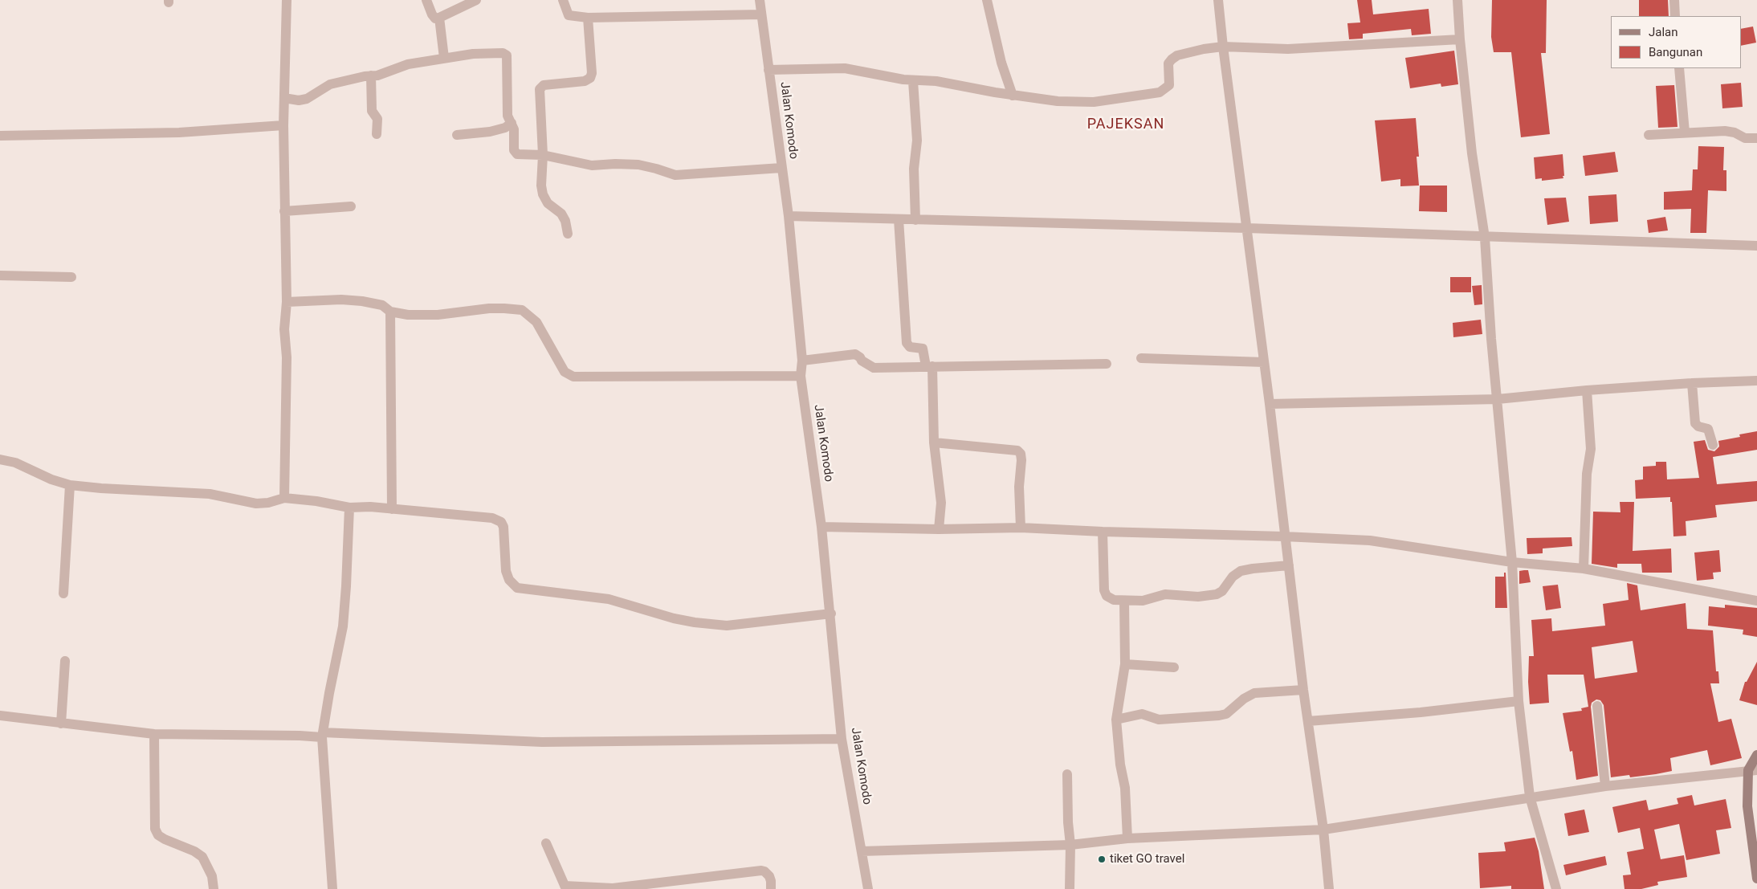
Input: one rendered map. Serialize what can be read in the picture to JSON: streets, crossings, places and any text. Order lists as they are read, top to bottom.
{
  "streets": {
    "street": ["Jalan Komodo"]
  },
  "districts": ["PAJEKSAN"],
  "places": ["tiket GO travel"],
  "legend": ["Jalan", "Bangunan"]
}
